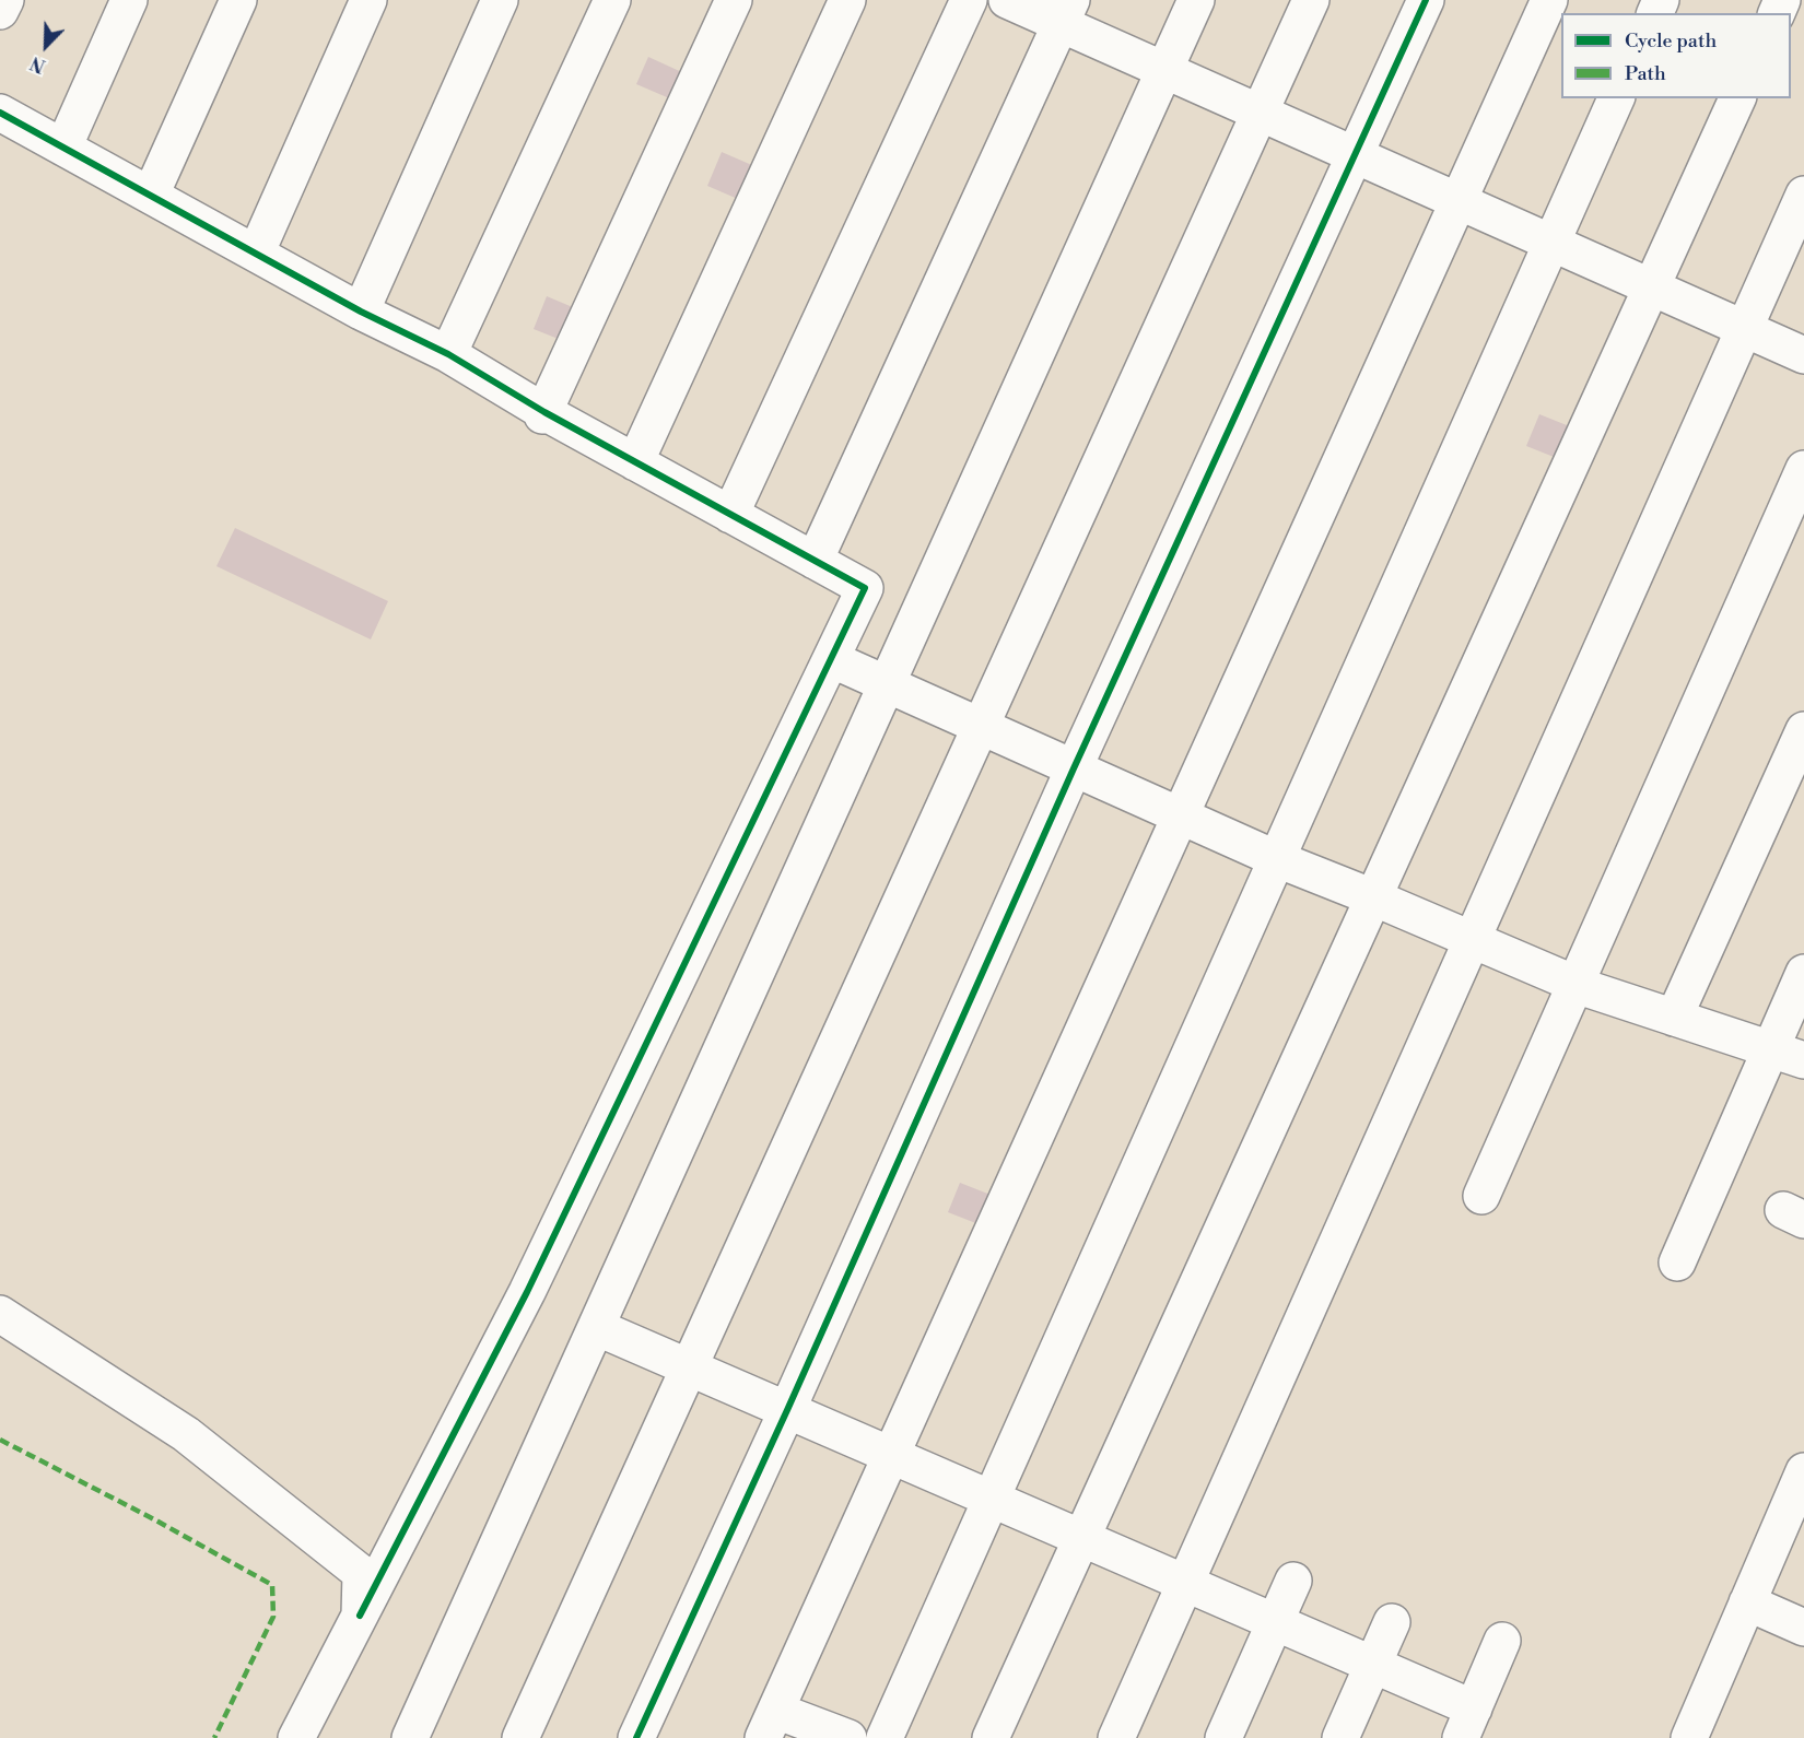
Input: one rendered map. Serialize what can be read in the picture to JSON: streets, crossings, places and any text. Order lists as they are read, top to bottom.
{
  "legend": ["Cycle path", "Path"],
  "north": "bottom left"
}
